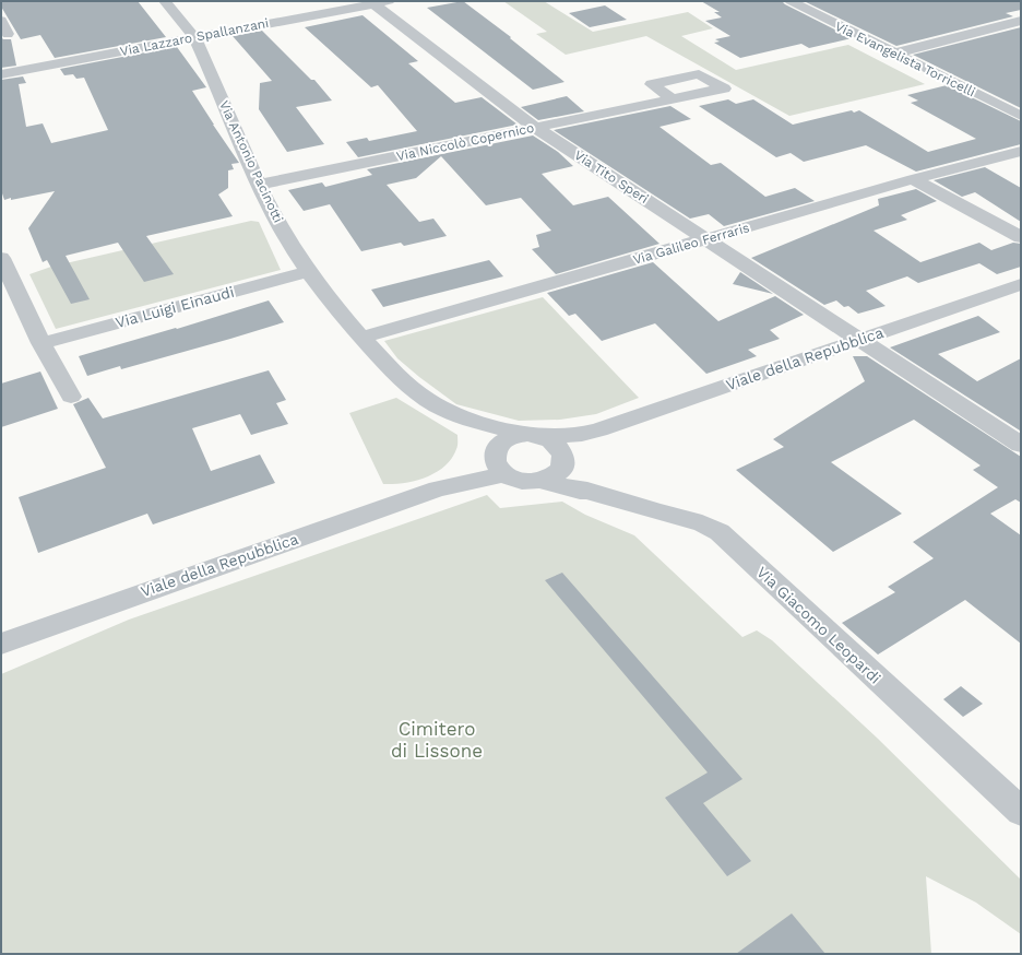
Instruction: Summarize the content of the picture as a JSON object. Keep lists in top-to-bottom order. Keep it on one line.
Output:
{"streets":{"street":["Via Lazzaro Spallanzani","Via Evangelista Torricelli","Via Niccolò Copernico","Via Antonio Pacinotti","Via Tito Speri","Via Galileo Ferraris","Via Luigi Einaudi","Viale della Repubblica","Via Giacomo Leopardi"]},"crossings":[["Via Lazzaro Spallanzani","Via Antonio Pacinotti"],["Via Lazzaro Spallanzani","Via Tito Speri"],["Via Niccolò Copernico","Via Antonio Pacinotti"],["Via Niccolò Copernico","Via Tito Speri"],["Via Antonio Pacinotti","Via Galileo Ferraris"],["Via Antonio Pacinotti","Via Luigi Einaudi"],["Via Antonio Pacinotti","Viale della Repubblica"],["Via Antonio Pacinotti","Via Giacomo Leopardi"],["Via Tito Speri","Via Galileo Ferraris"],["Via Tito Speri","Viale della Repubblica"],["Viale della Repubblica","Via Giacomo Leopardi"]],"parks":["Cimitero di Lissone"]}
